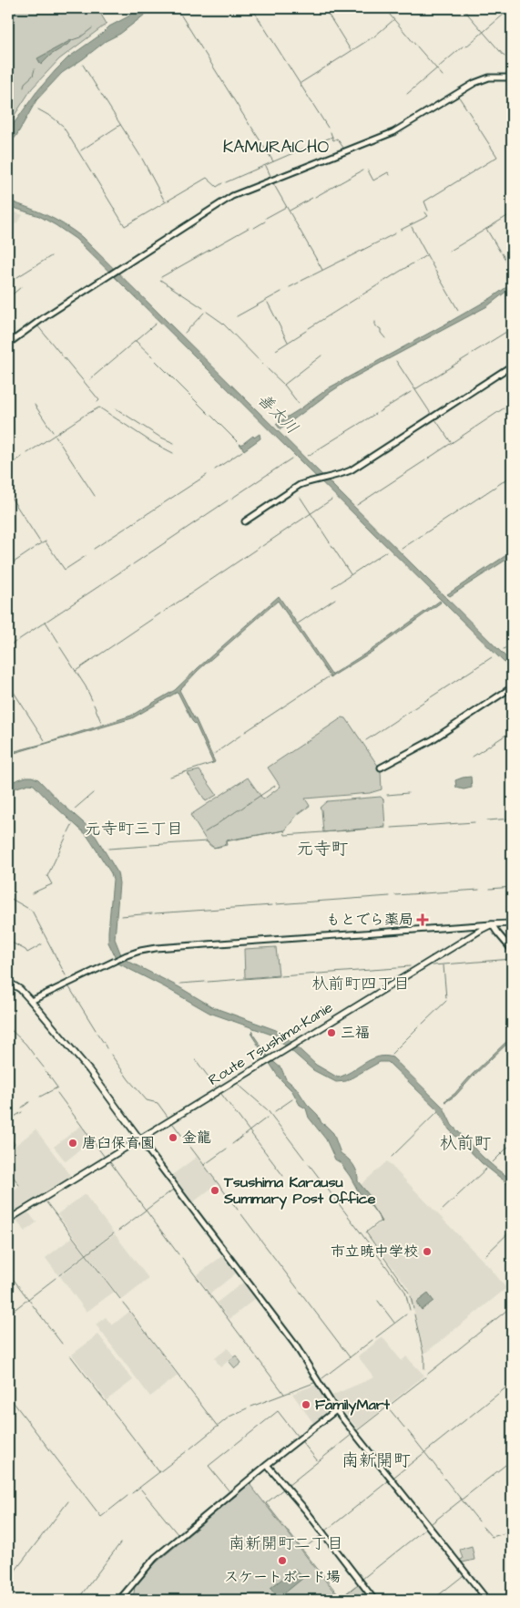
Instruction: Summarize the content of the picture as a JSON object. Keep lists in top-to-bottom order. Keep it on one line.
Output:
{"streets":{"main road":["Route Tsushima-Kanie"]},"districts":["KAMURAICHO","元寺町三丁目","元寺町","杁前町四丁目","杁前町","南新開町","南新開町二丁目"],"water":["善太川"],"places":{"health":["もとでら薬局"],"other":["三福","金龍","唐臼保育園","Tsushima Karausu Summary Post Office","市立暁中学校","FamilyMart","スケートボード場"]}}
